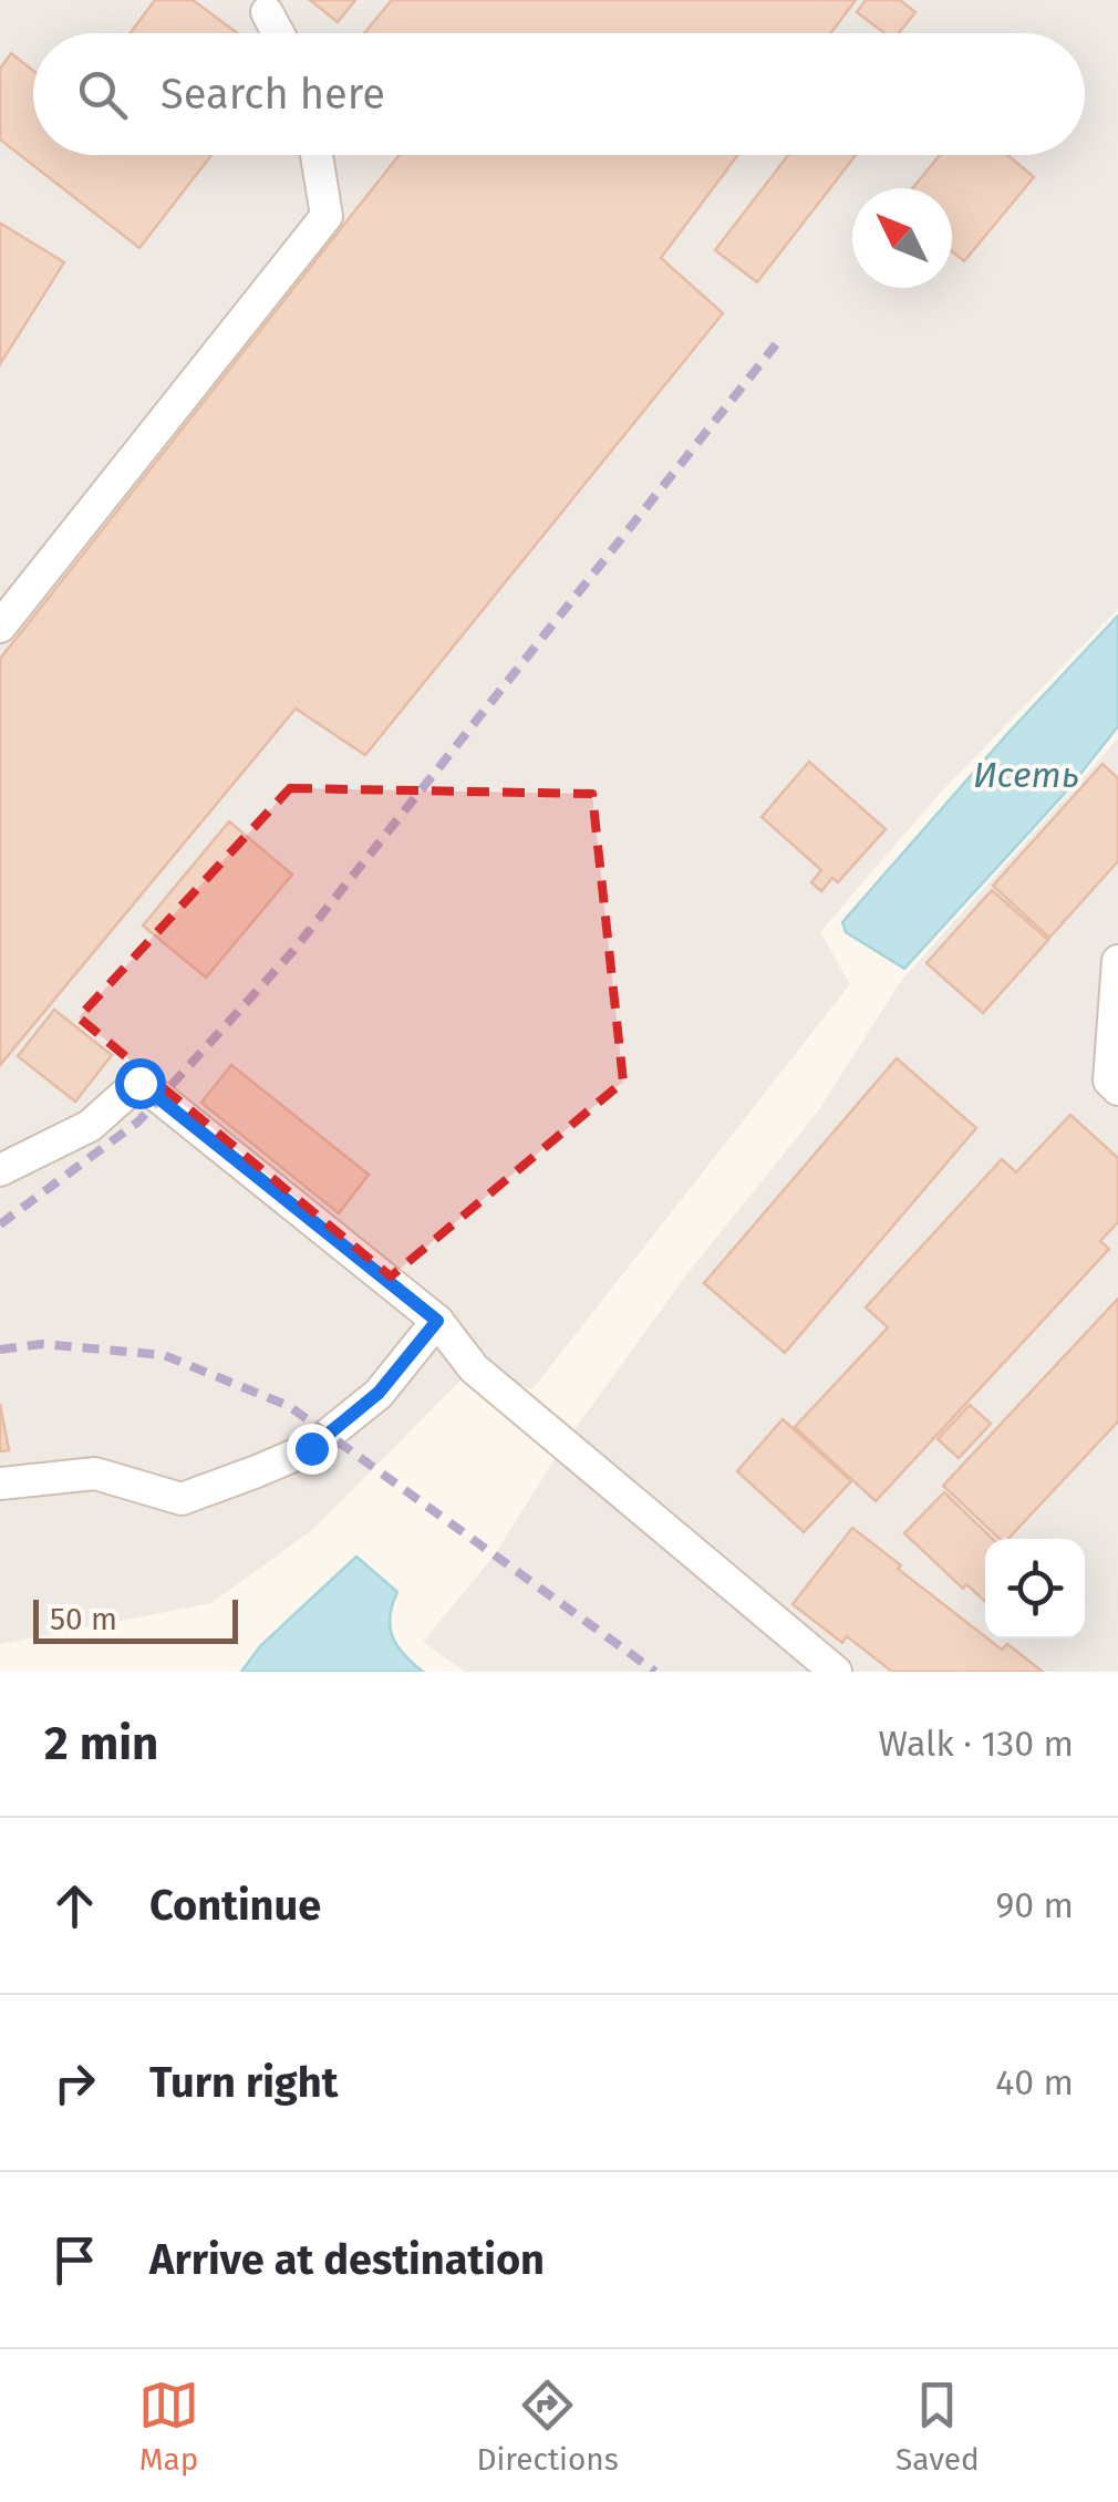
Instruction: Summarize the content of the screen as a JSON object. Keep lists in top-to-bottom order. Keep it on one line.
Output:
{"water":["Исеть"],"scale_bar":"50 m","north":"top left","page":{"search":"Search here","scale":"50 m","heading":["2 min","Walk · 130 m"],"list":[["Continue","90 m"],["Turn right","40 m"],"Arrive at destination"],"nav":["Map","Directions","Saved"]}}
